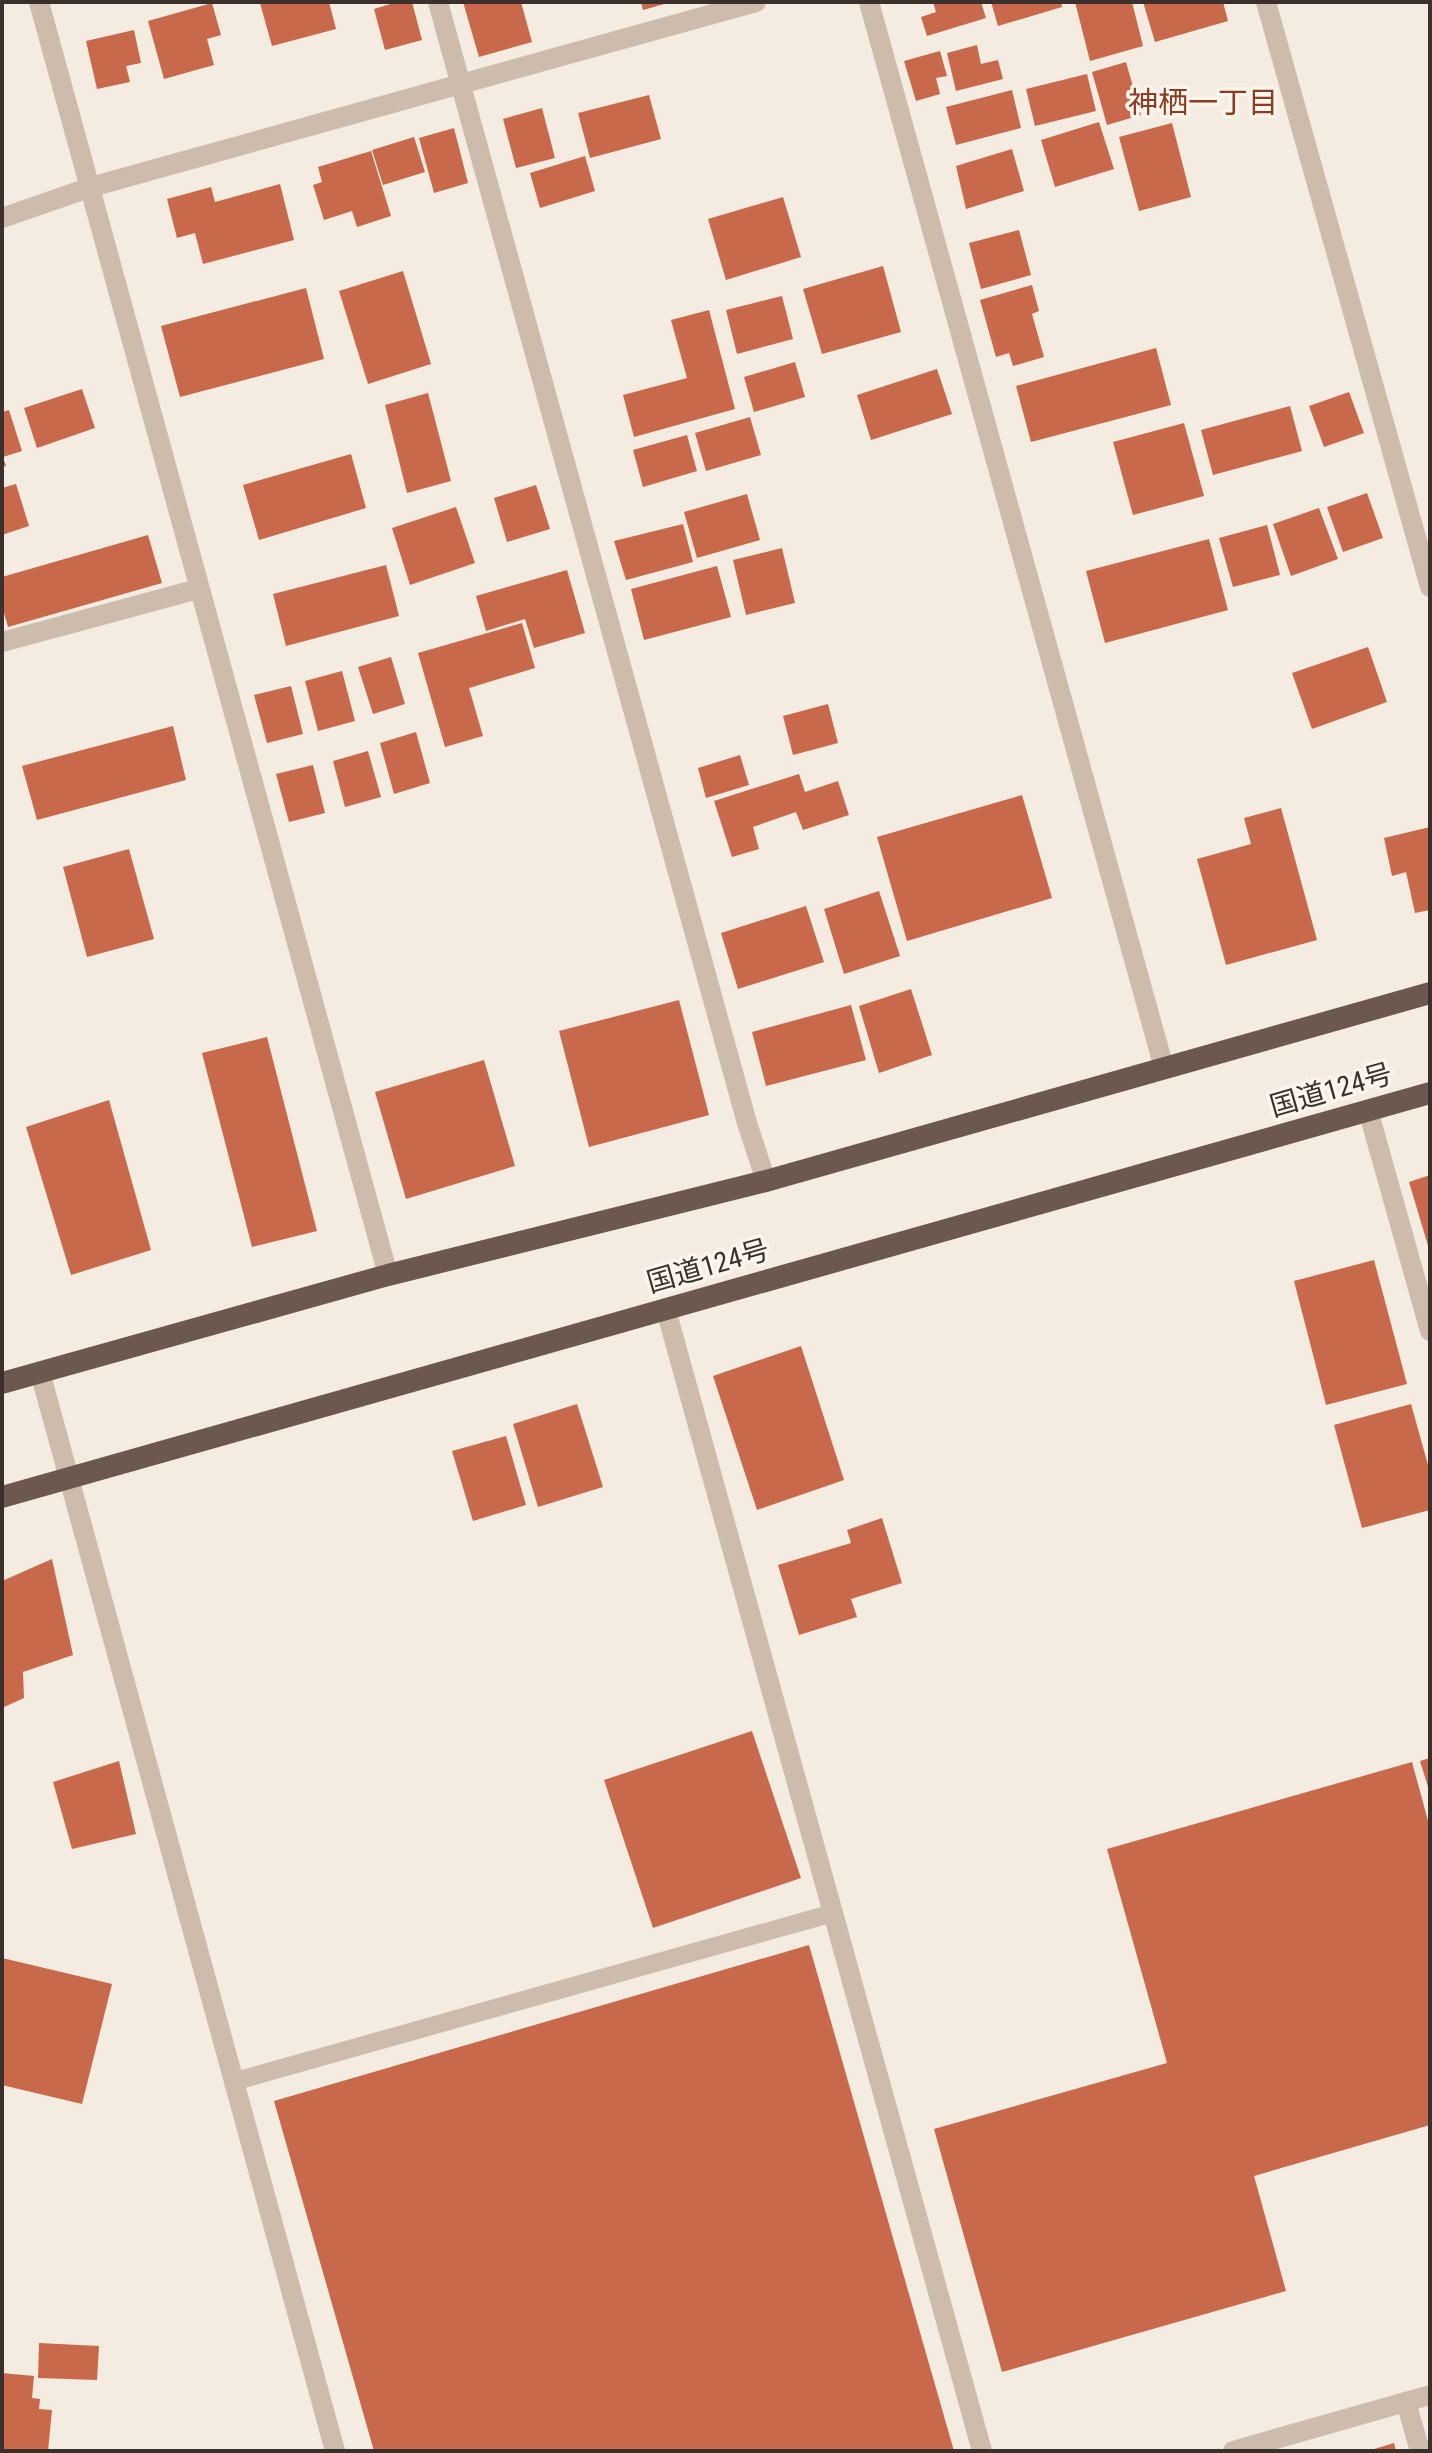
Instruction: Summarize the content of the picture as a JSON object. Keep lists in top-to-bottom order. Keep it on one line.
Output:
{"streets":{"highway":["国道124号"]},"districts":["神栖一丁目"]}
